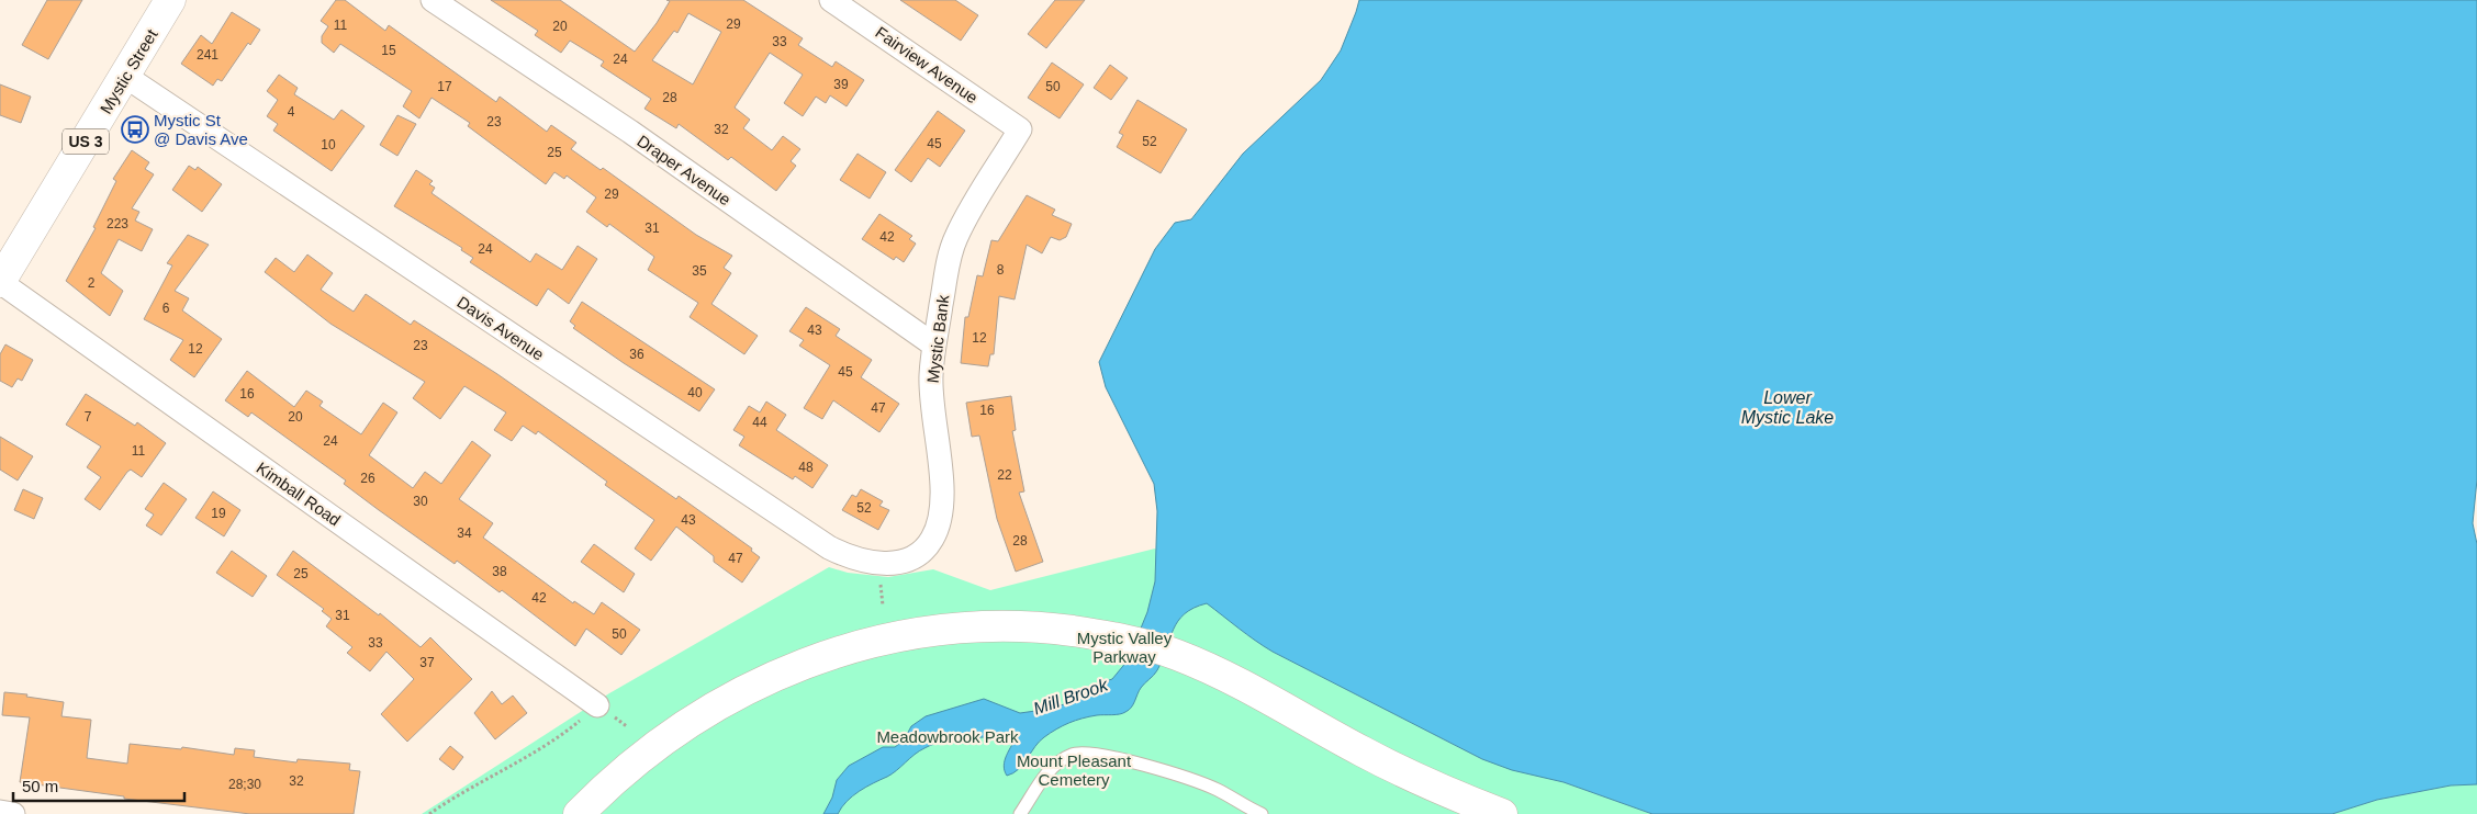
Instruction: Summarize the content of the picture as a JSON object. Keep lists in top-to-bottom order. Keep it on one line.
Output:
{"streets":{"main road":["Mystic Street","US 3"],"street":["Fairview Avenue","Draper Avenue","Davis Avenue","Mystic Bank","Kimball Road"]},"crossings":[["Fairview Avenue","Mystic Bank"],["Mystic Street","Davis Avenue"],["Mystic Street","Kimball Road"],["Draper Avenue","Mystic Bank"],["Davis Avenue","Mystic Bank"]],"water":["Lower Mystic Lake","Mill Brook"],"parks":["Mystic Valley Parkway","Meadowbrook Park","Mount Pleasant Cemetery"],"places":{"bus stop":["Mystic St @ Davis Ave"]},"house_numbers":["29","11","20","33","15","241","24","39","17","50","28","4","23","32","52","45","10","25","29","223","31","42","24","8","35","2","6","43","12","23","12","36","45","40","16","47","16","7","20","44","24","11","48","22","26","30","52","19","43","34","28","47","38","25","42","31","50","33","37","32","28;30"],"scale_bar":"50 m"}
